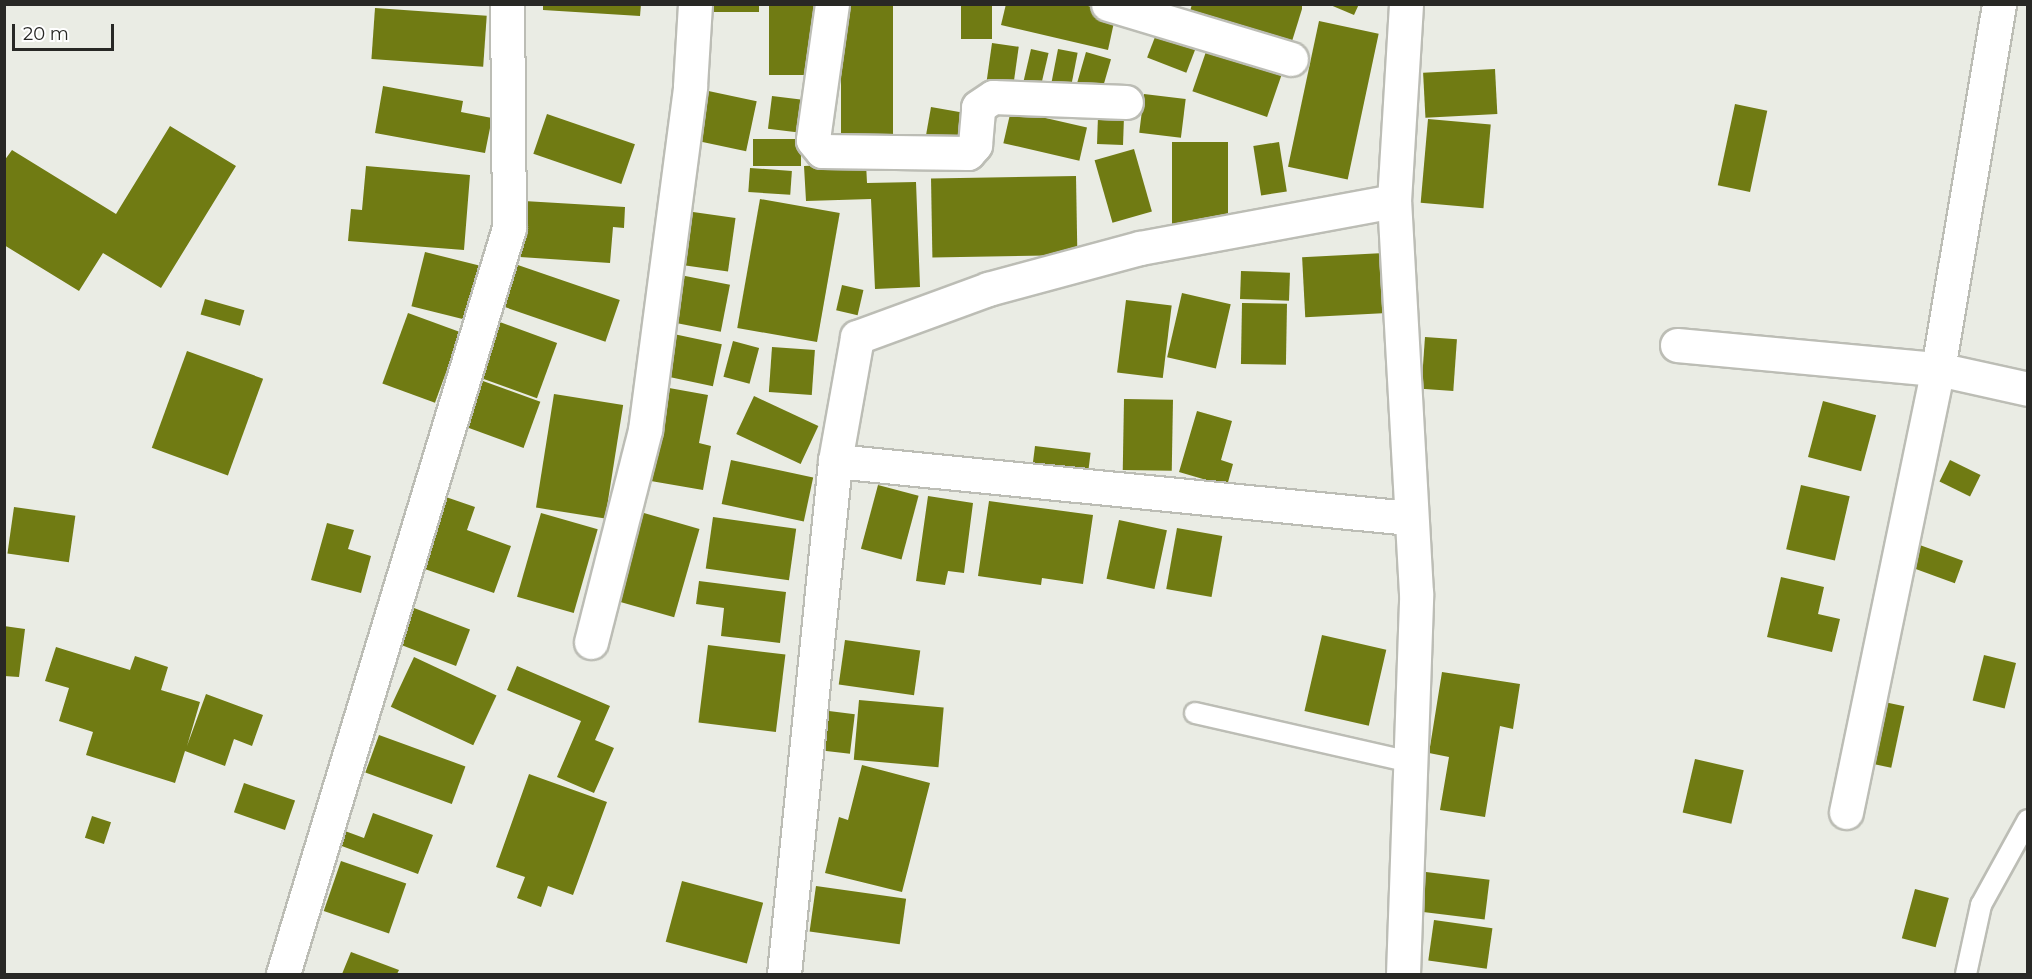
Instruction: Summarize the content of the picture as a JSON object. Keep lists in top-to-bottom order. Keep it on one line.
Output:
{"scale_bar":"20 m"}
